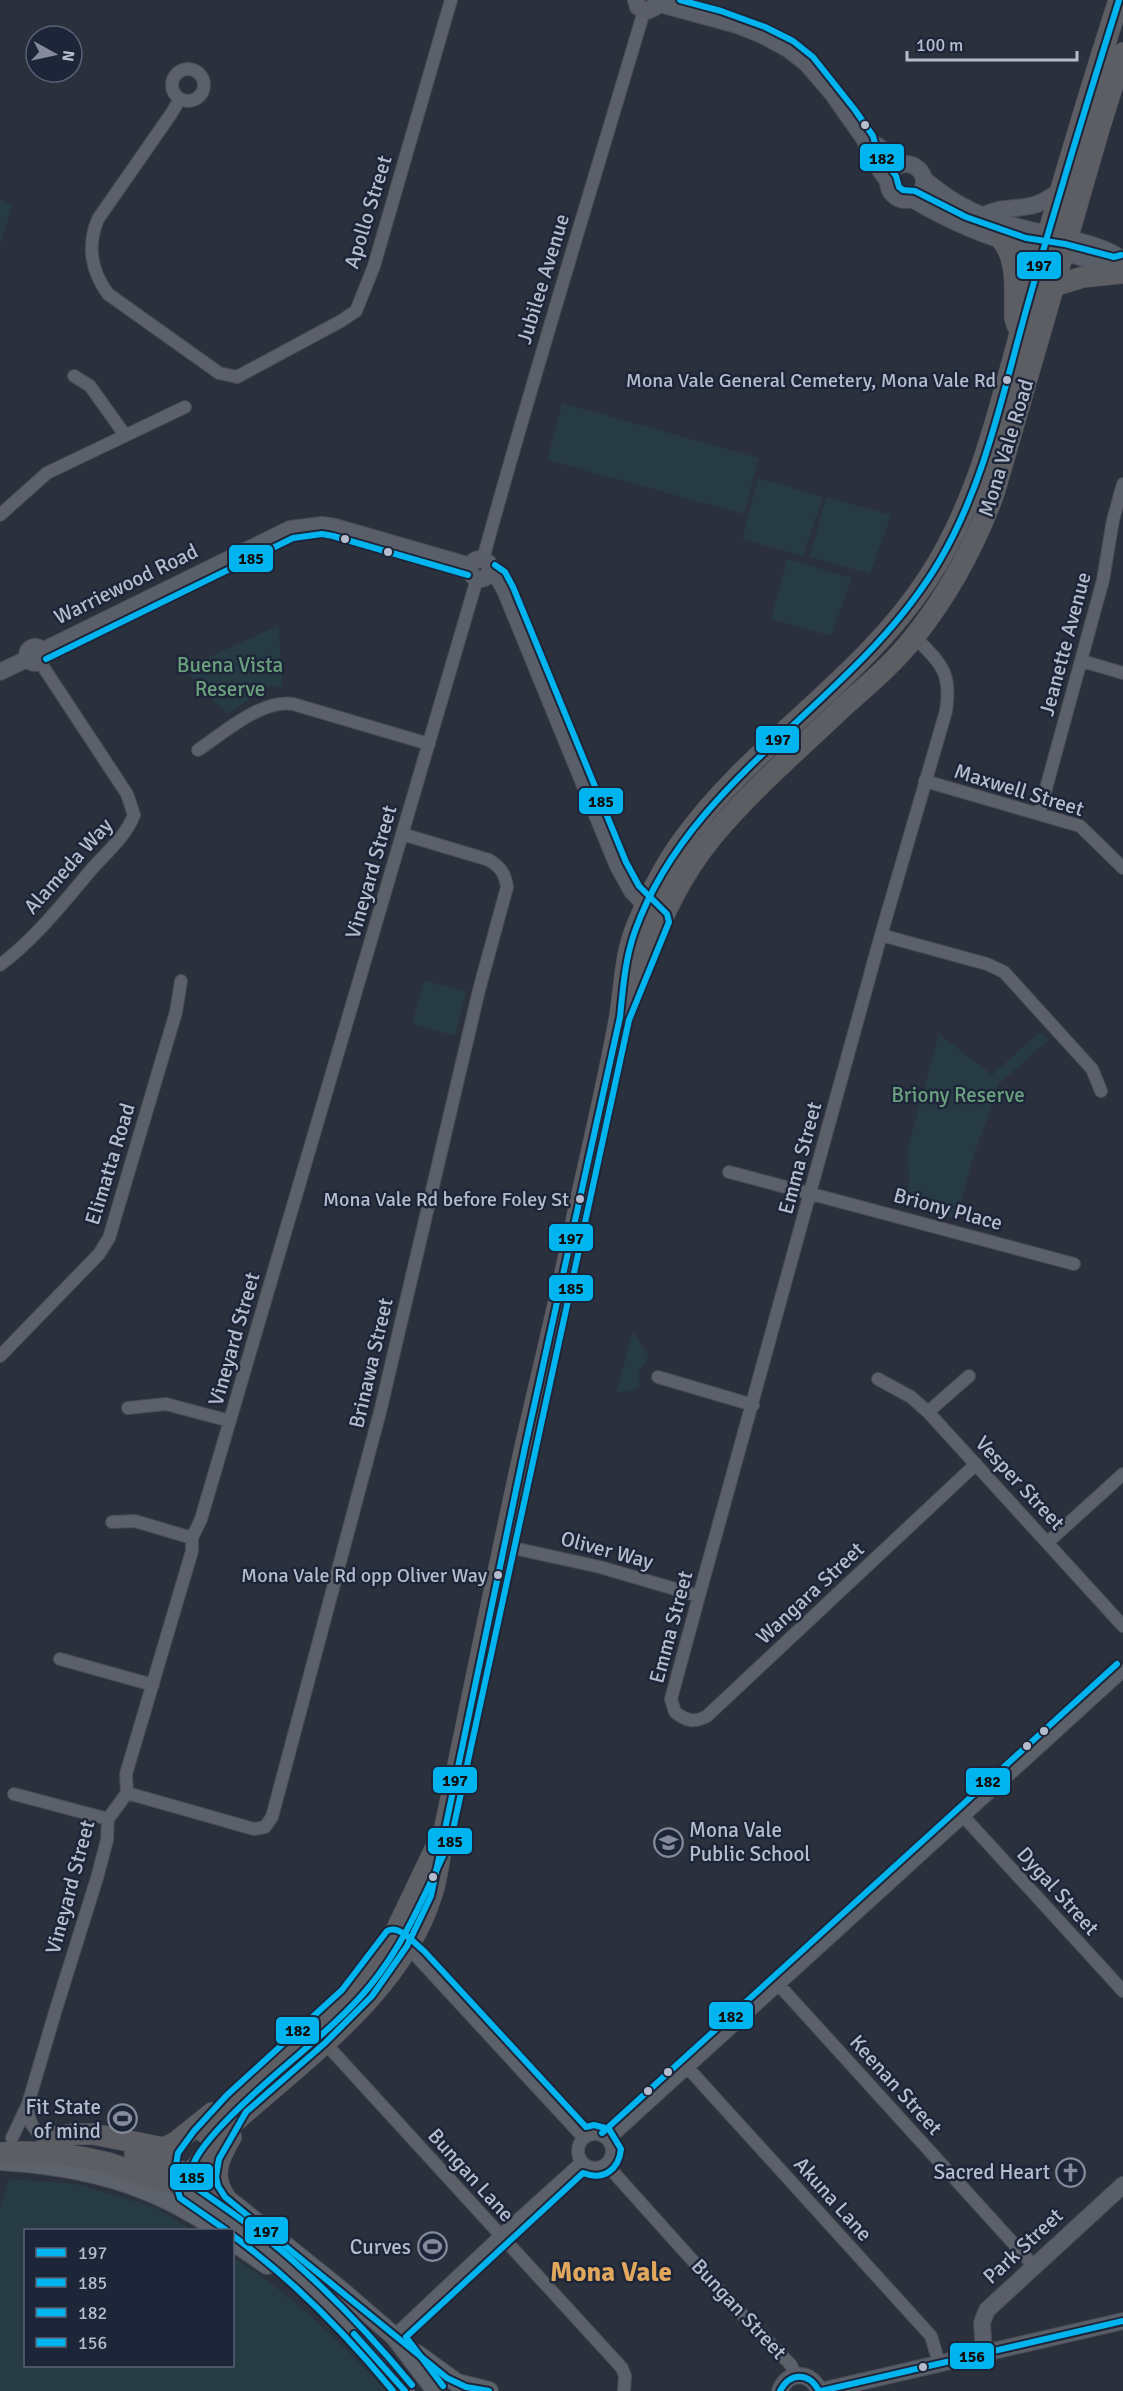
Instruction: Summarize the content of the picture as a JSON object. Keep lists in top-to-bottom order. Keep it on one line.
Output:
{"streets":{"highway":["Mona Vale Road"],"street":["Apollo Street","Jubilee Avenue","Warriewood Road","Jeanette Avenue","Maxwell Street","Alameda Way","Vineyard Street","Emma Street","Elimatta Road","Briony Place","Brinawa Street","Vesper Street","Oliver Way","Wangara Street","Dygal Street","Keenan Street","Bungan Lane","Akuna Lane","Park Street","Bungan Street"]},"crossings":[["Jubilee Avenue","Warriewood Road"],["Jubilee Avenue","Vineyard Street"],["Mona Vale Road","Emma Street"],["Mona Vale Road","Oliver Way"],["Mona Vale Road","Bungan Lane"],["Warriewood Road","Alameda Way"],["Warriewood Road","Vineyard Street"],["Jeanette Avenue","Maxwell Street"],["Maxwell Street","Emma Street"],["Vineyard Street","Brinawa Street"],["Emma Street","Briony Place"],["Emma Street","Oliver Way"],["Emma Street","Wangara Street"],["Vesper Street","Wangara Street"],["Keenan Street","Park Street"]],"districts":["Mona Vale"],"parks":["Buena Vista Reserve","Briony Reserve"],"places":{"other":["Mona Vale General Cemetery, Mona Vale Rd","Mona Vale Rd before Foley St","Mona Vale Rd opp Oliver Way"],"school or university":["Mona Vale Public School"],"sports":["Fit State of mind","Curves"],"church":["Sacred Heart"]},"lines":["transit line 197","transit line 182","transit line 185","transit line 156"],"legend":["197","185","182","156"],"scale_bar":"100 m","north":"right"}
